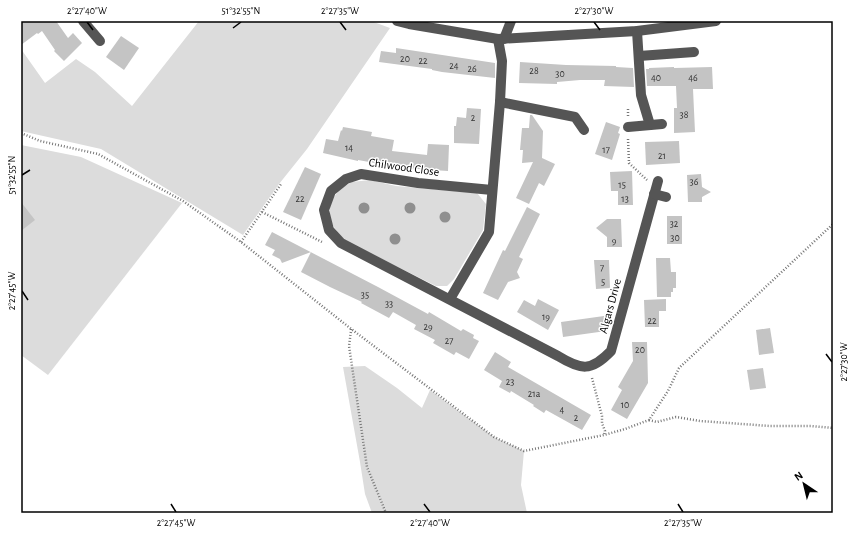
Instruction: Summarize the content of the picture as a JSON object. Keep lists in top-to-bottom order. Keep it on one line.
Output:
{"streets":{"street":["Chilwood Close","Algars Drive"]},"crossings":[["Chilwood Close","Algars Drive"]],"house_numbers":["20","22","24","26","28","30","40","46","38","2","14","17","21","36","15","22","13","32","30","9","7","5","35","33","19","22","29","27","20","23","21a","10","4","2"],"north":"top left","coordinates":["2°27'40\"W","51°32'55\"N","2°27'35\"W","2°27'30\"W","2°27'45\"W"]}
